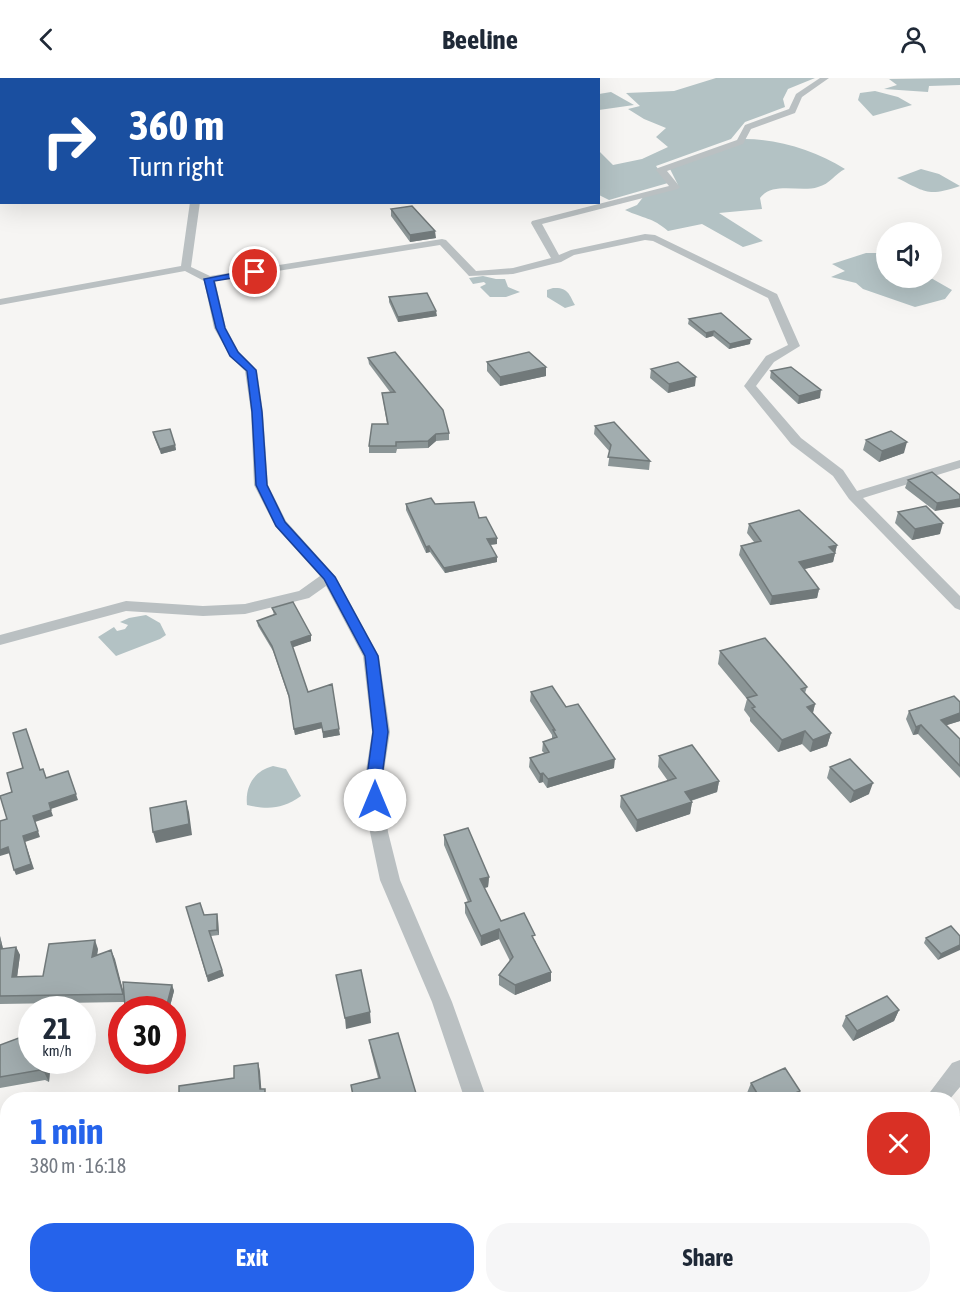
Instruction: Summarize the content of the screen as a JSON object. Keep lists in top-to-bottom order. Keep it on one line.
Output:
{"page":{"header":"Beeline","turn":["360 m","Turn right"],"speed":"21 km/h","limit":"30","heading":["1 min","380 m · 16:18"],"buttons":["Exit","Share"]}}
